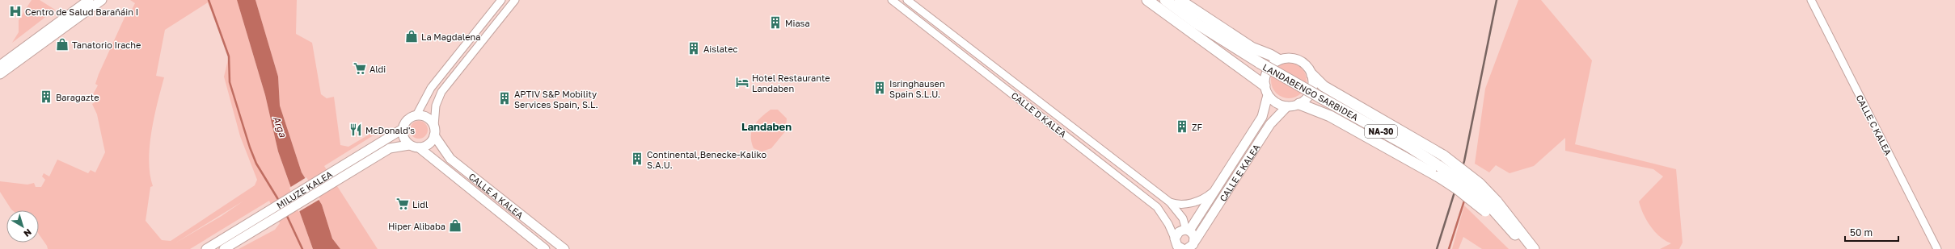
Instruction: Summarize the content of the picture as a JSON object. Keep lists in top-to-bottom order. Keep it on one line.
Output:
{"streets":{"highway":["LANDABENGO SARBIDEA","NA-30"],"main road":["CALLE E KALEA","MILUZE KALEA","CALLE A KALEA"],"street":["CALLE D KALEA","CALLE C KALEA"]},"crossings":[["CALLE D KALEA","CALLE E KALEA"],["MILUZE KALEA","CALLE A KALEA"]],"districts":["Landaben"],"water":["Arga"],"places":{"hospital":["Centro de Salud Barañáin I"],"building":["Miasa","Aislatec","Isringhausen Spain S.L.U.","Baragazte","APTIV S&P Mobility Services Spain, S.L.","ZF","Continental,Benecke-Kaliko S.A.U."],"shop":["La Magdalena","Tanatorio Irache","Hiper Alibaba"],"supermarket":["Aldi","Lidl"],"hotel":["Hotel Restaurante Landaben"],"restaurant":["McDonald's"]},"scale_bar":"50 m","north":"bottom right"}
